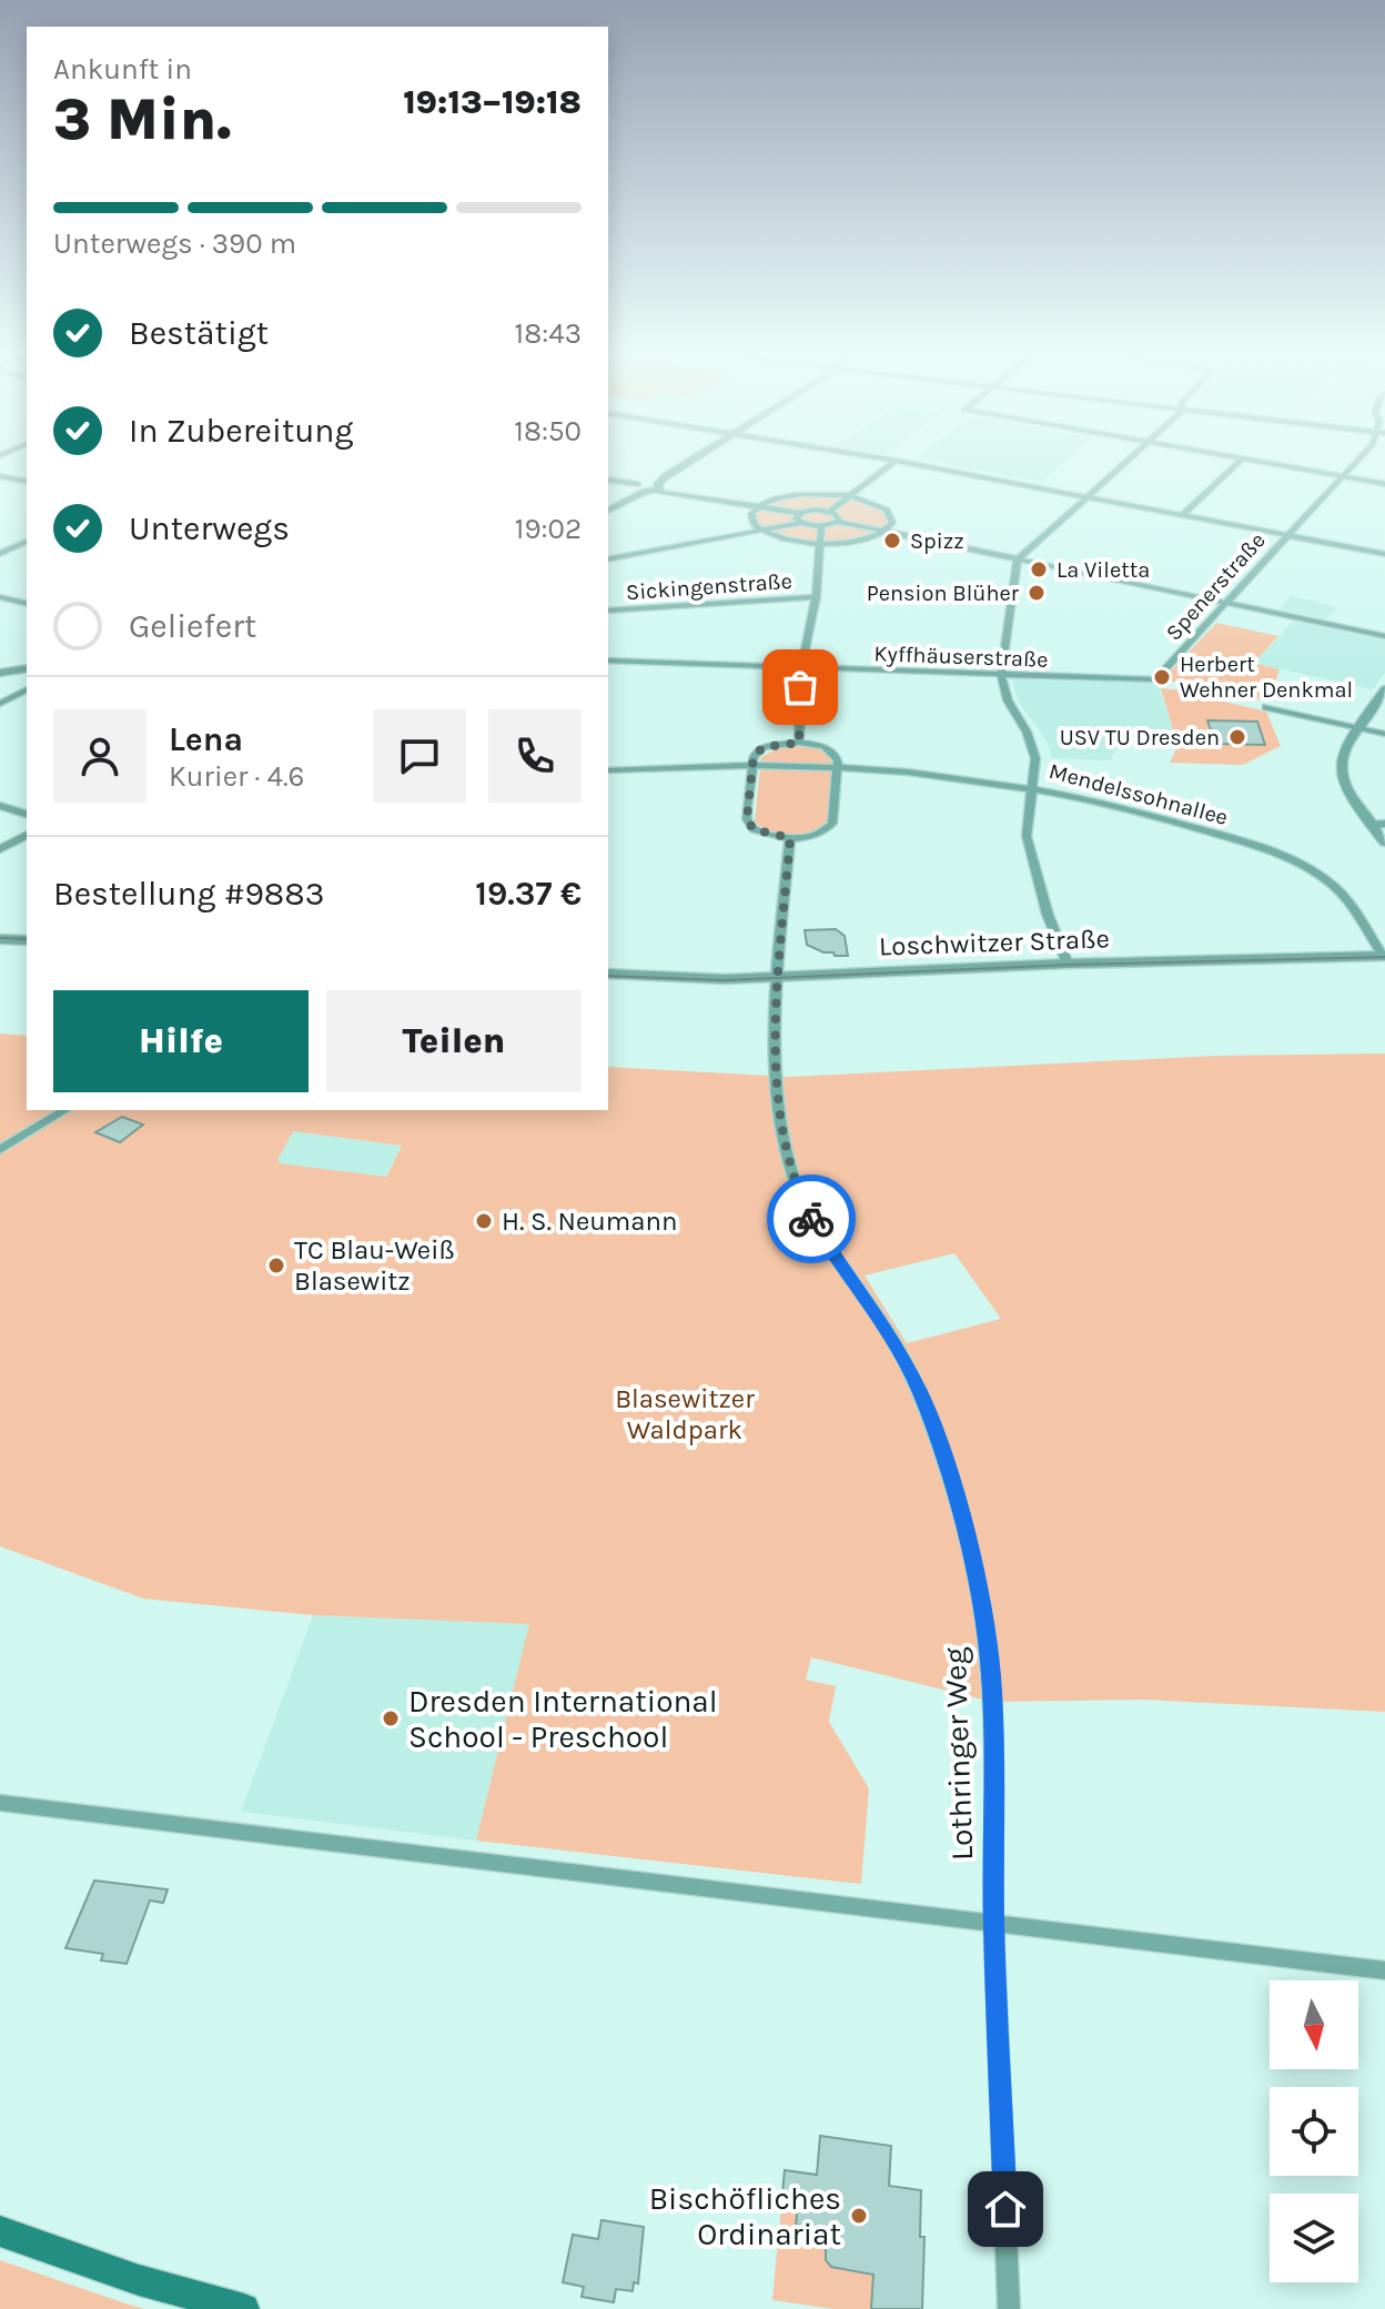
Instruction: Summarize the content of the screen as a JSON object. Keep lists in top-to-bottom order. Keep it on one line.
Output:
{"streets":{"street":["Sickingenstraße","Spenerstraße","Kyffhäuserstraße","Mendelssohnallee","Loschwitzer Straße","Lothringer Weg"]},"crossings":[["Spenerstraße","Kyffhäuserstraße"],["Mendelssohnallee","Loschwitzer Straße"],["Loschwitzer Straße","Lothringer Weg"]],"parks":["Blasewitzer Waldpark"],"places":["Spizz","La Viletta","Pension Blüher","Herbert Wehner Denkmal","USV TU Dresden","H. S. Neumann","TC Blau-Weiß Blasewitz","Dresden International School - Preschool","Bischöfliches Ordinariat"],"north":"bottom","page":{"heading":["3 Min.","Ankunft in","19:13–19:18"],"panel":["Lena","Kurier · 4.6","Bestellung #9883","19.37 €"],"bar":"Unterwegs · 390 m","list":[["Bestätigt","18:43"],["In Zubereitung","18:50"],["Unterwegs","19:02"],"Geliefert"],"buttons":["Hilfe","Teilen"]}}
